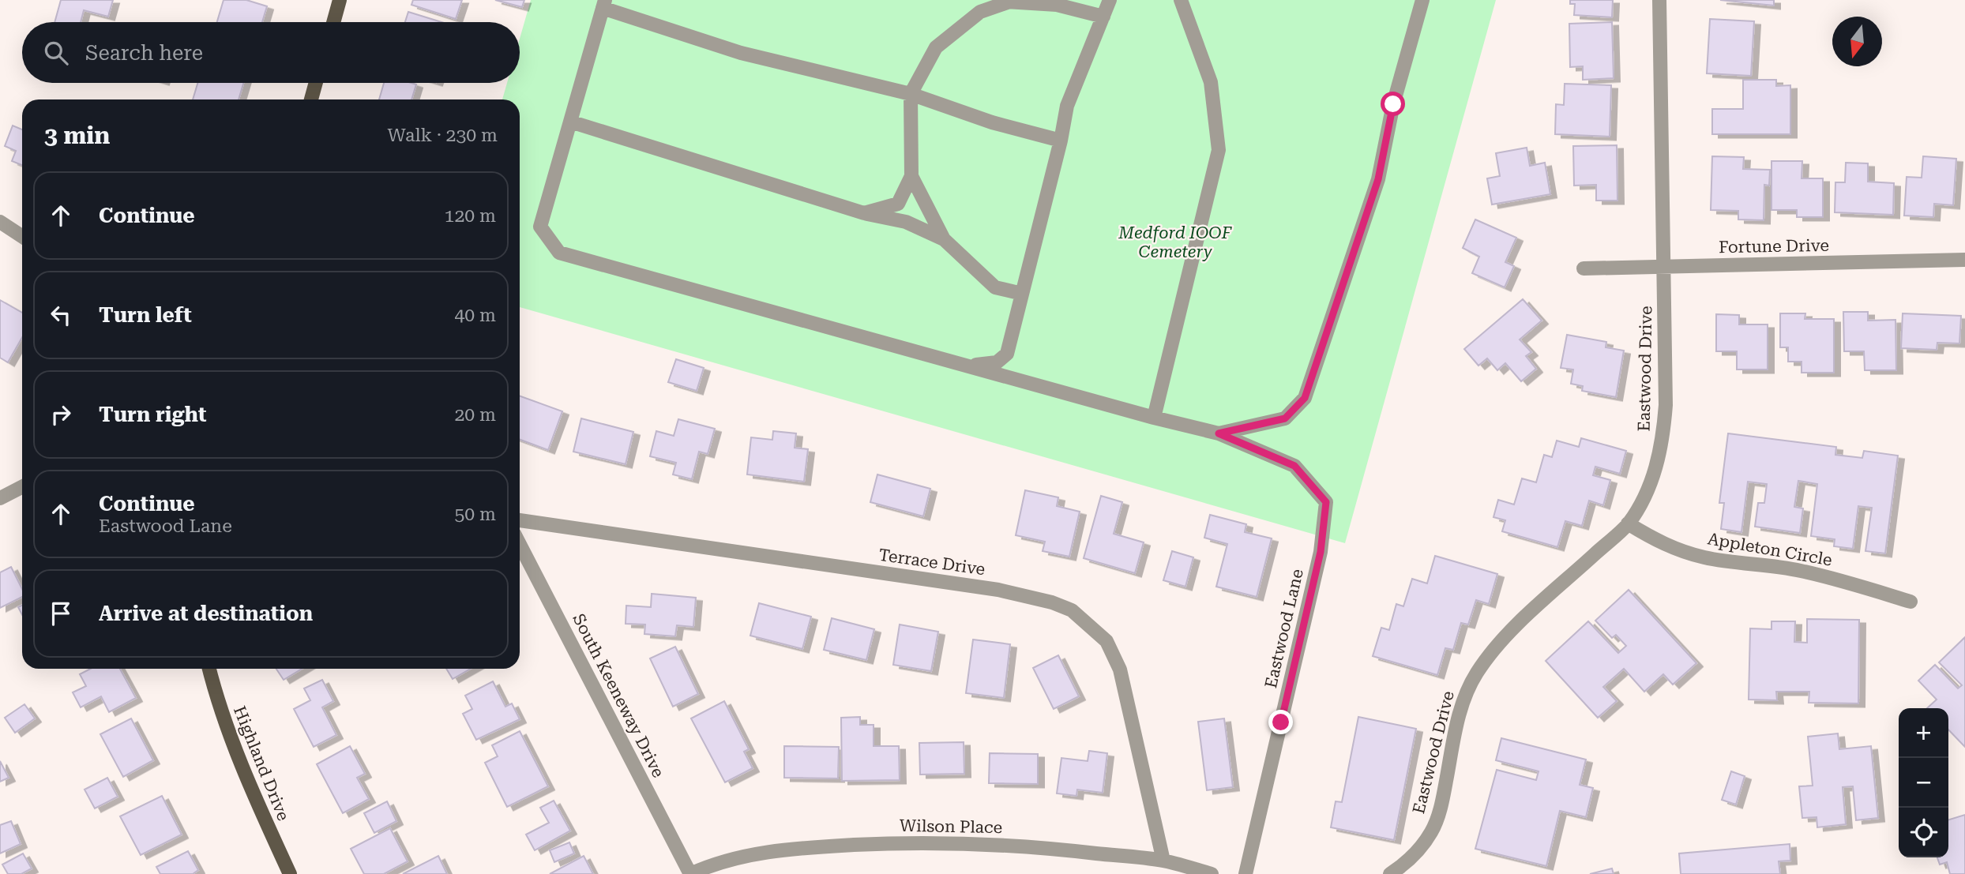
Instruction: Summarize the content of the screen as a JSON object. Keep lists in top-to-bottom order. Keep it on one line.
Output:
{"streets":{"main road":["Highland Drive"],"street":["Fortune Drive","Eastwood Drive","Appleton Circle","Terrace Drive","Eastwood Lane","South Keeneway Drive","Wilson Place"]},"crossings":[["Fortune Drive","Eastwood Drive"],["Eastwood Drive","Appleton Circle"],["Terrace Drive","Wilson Place"],["South Keeneway Drive","Wilson Place"]],"parks":["Medford IOOF Cemetery"],"north":"bottom","page":{"search":"Search here","heading":["3 min","Walk · 230 m"],"list":[["Continue","120 m"],["Turn left","40 m"],["Turn right","20 m"],["Continue","Eastwood Lane","50 m"],"Arrive at destination"],"map_buttons":["+","−"]}}
